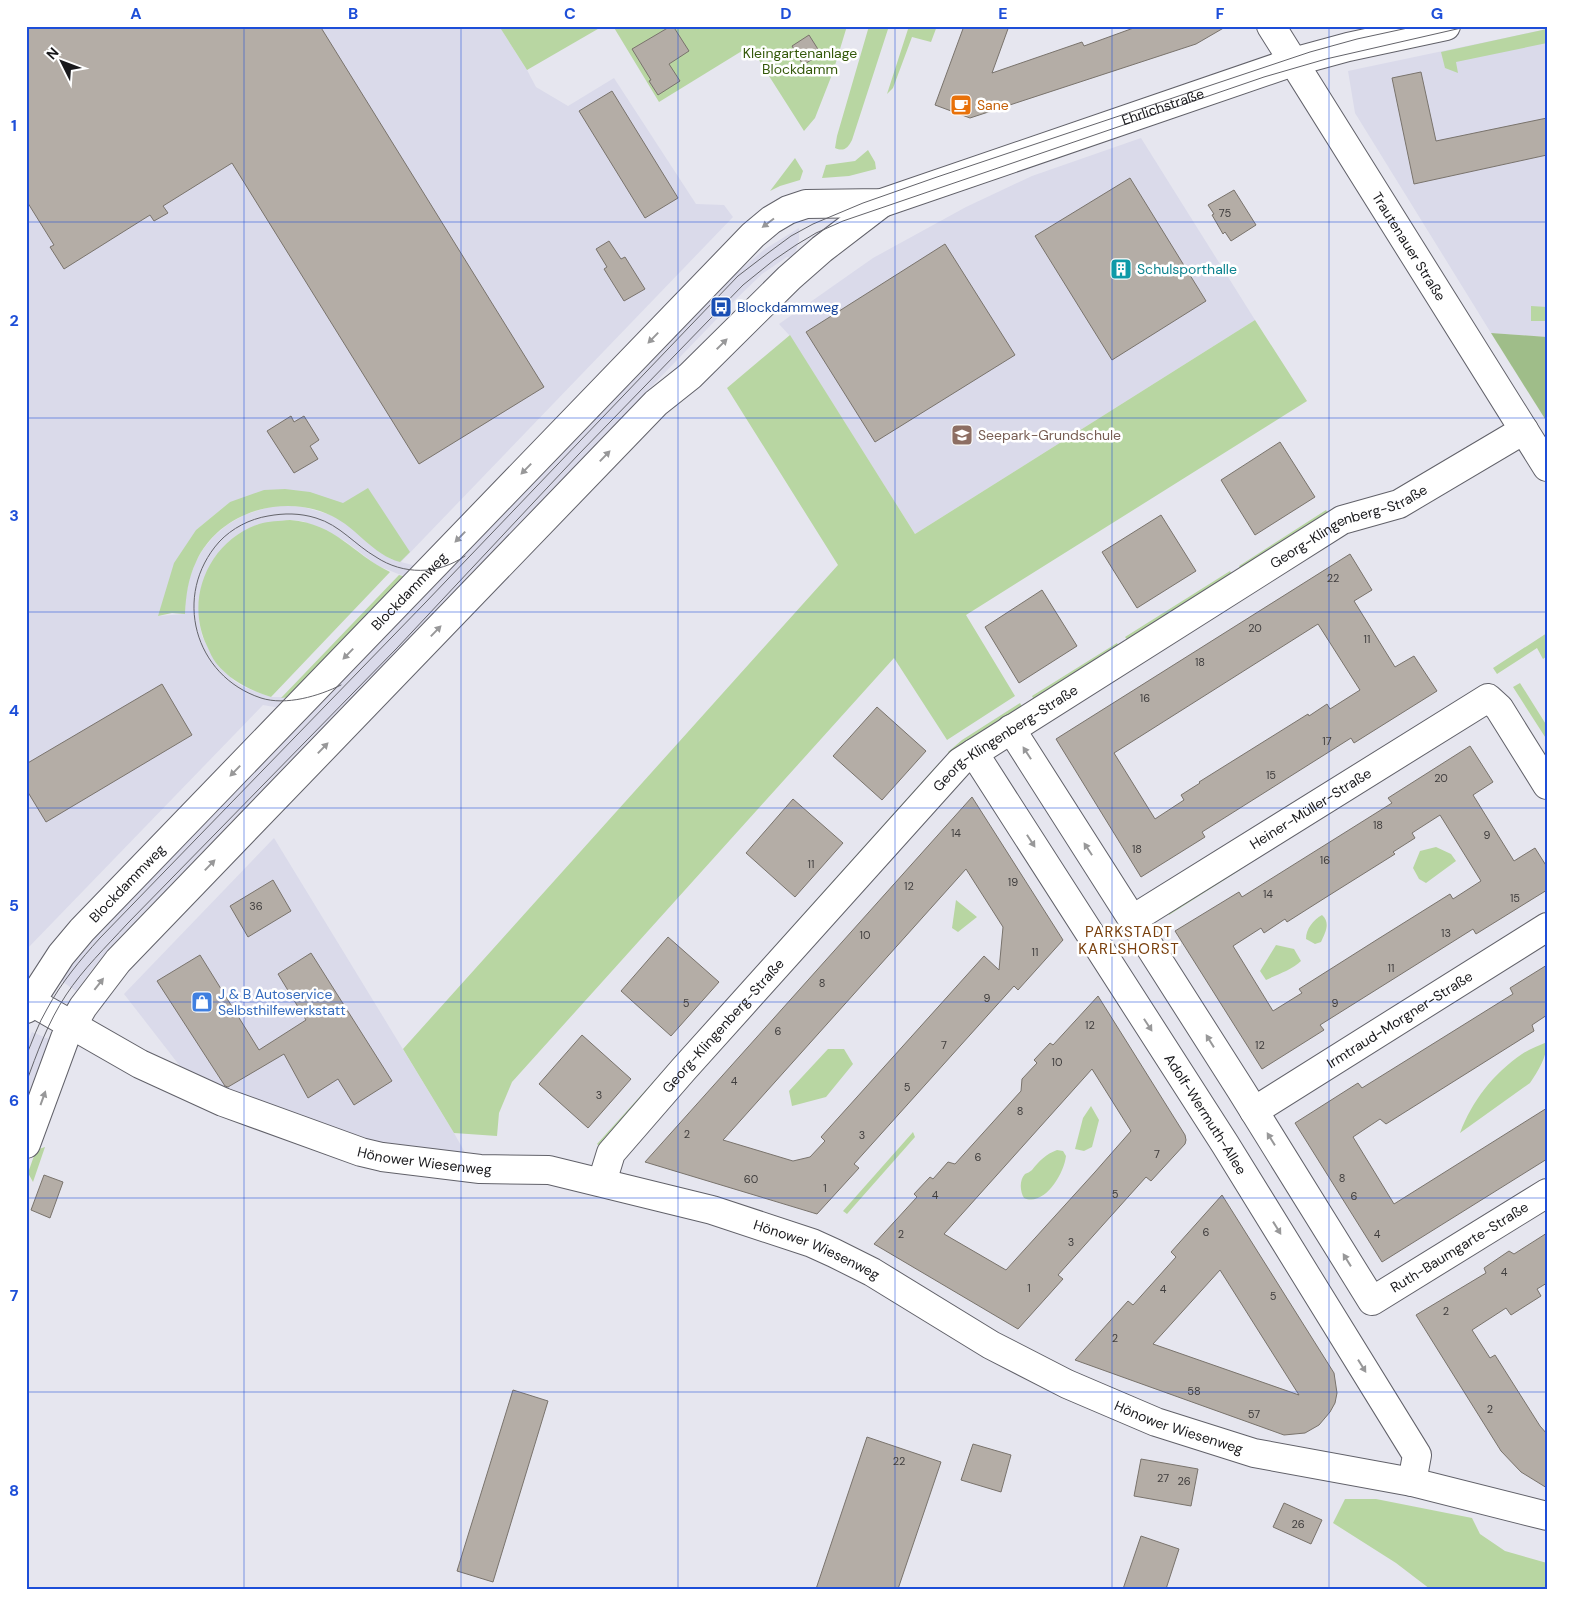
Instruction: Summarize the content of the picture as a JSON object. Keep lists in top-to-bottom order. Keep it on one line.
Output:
{"streets":{"street":["Ehrlichstraße","Trautenauer Straße","Georg-Klingenberg-Straße","Blockdammweg","Heiner-Müller-Straße","Irmtraud-Morgner-Straße","Adolf-Wermuth-Allee","Hönower Wiesenweg","Ruth-Baumgarte-Straße"]},"crossings":[["Ehrlichstraße","Trautenauer Straße"],["Ehrlichstraße","Blockdammweg"],["Trautenauer Straße","Georg-Klingenberg-Straße"],["Georg-Klingenberg-Straße","Adolf-Wermuth-Allee"],["Georg-Klingenberg-Straße","Hönower Wiesenweg"],["Blockdammweg","Hönower Wiesenweg"],["Irmtraud-Morgner-Straße","Ruth-Baumgarte-Straße"],["Adolf-Wermuth-Allee","Hönower Wiesenweg"]],"districts":["PARKSTADT KARLSHORST"],"parks":["Kleingartenanlage Blockdamm"],"places":{"cafe":["Sane"],"building":["Schulsporthalle"],"bus stop":["Blockdammweg"],"school or university":["Seepark-Grundschule"],"shop":["J & B Autoservice Selbsthilfewerkstatt"]},"house_numbers":["75","22","20","11","18","16","17","15","20","18","14","9","18","16","11","19","12","14","15","36","13","10","11","11","8","9","5","9","12","6","7","12","10","4","5","3","8","2","3","7","6","8","60","1","5","4","6","6","2","4","3","4","1","4","5","2","2","58","2","57","22","27","26","26"],"north":"top left","grid":{"columns":["A","B","C","D","E","F","G"],"rows":["1","2","3","4","5","6","7","8"]}}
